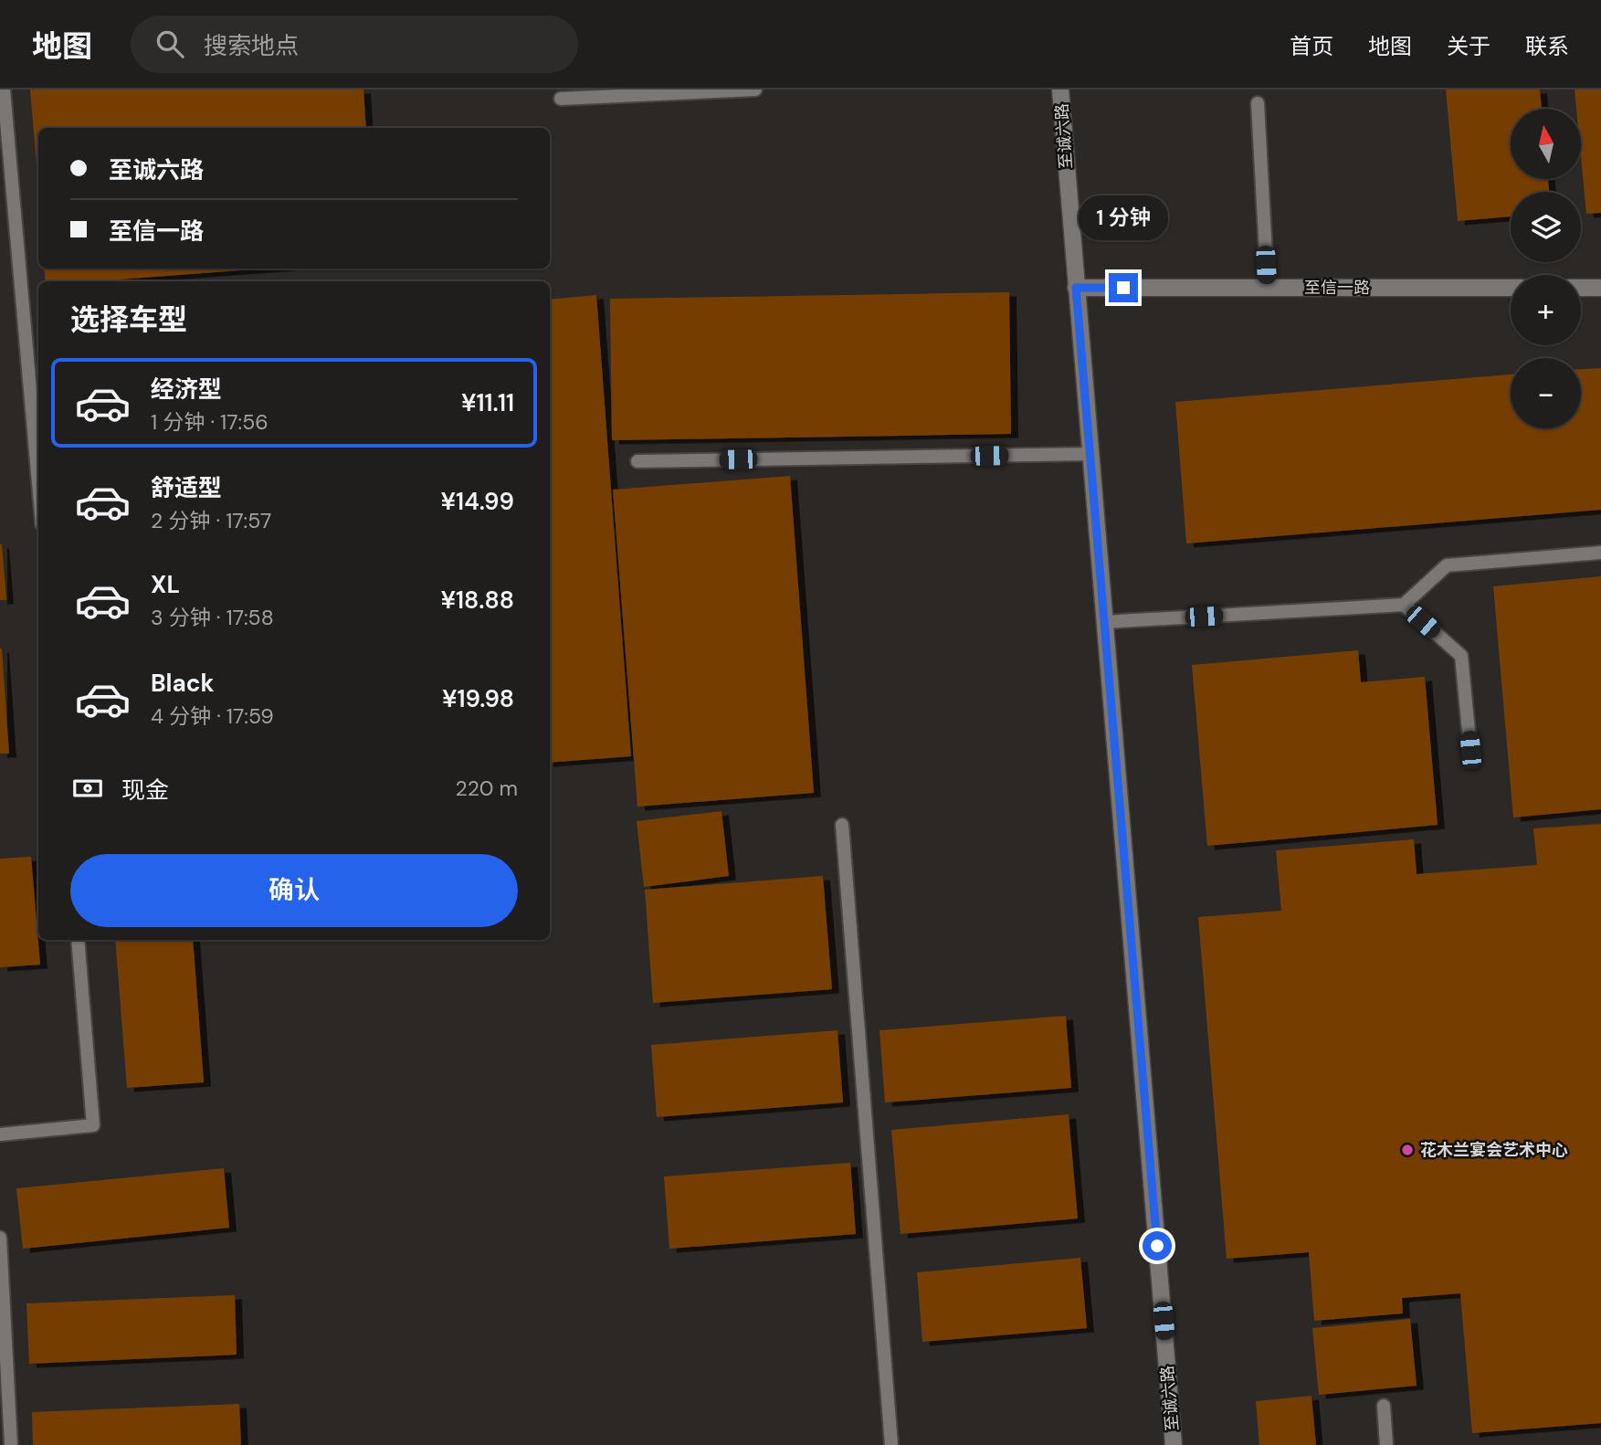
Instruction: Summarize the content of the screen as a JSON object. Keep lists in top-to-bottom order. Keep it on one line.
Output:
{"streets":{"main road":["至诚六路","至信一路"]},"crossings":[["至诚六路","至信一路"]],"places":["花木兰宴会艺术中心"],"north":"top","page":{"header":"地图","search":"搜索地点","nav":["首页","地图","关于","联系"],"map_buttons":["+","−"],"banner":["至诚六路","至信一路"],"bubble":"1 分钟","heading":"选择车型","list":[{"name":"经济型","note":"1 分钟 · 17:56","value":"¥11.11"},{"name":"舒适型","note":"2 分钟 · 17:57","value":"¥14.99"},{"name":"XL","note":"3 分钟 · 17:58","value":"¥18.88"},{"name":"Black","note":"4 分钟 · 17:59","value":"¥19.98"}],"pay":["现金","220 m"],"buttons":"确认"}}
